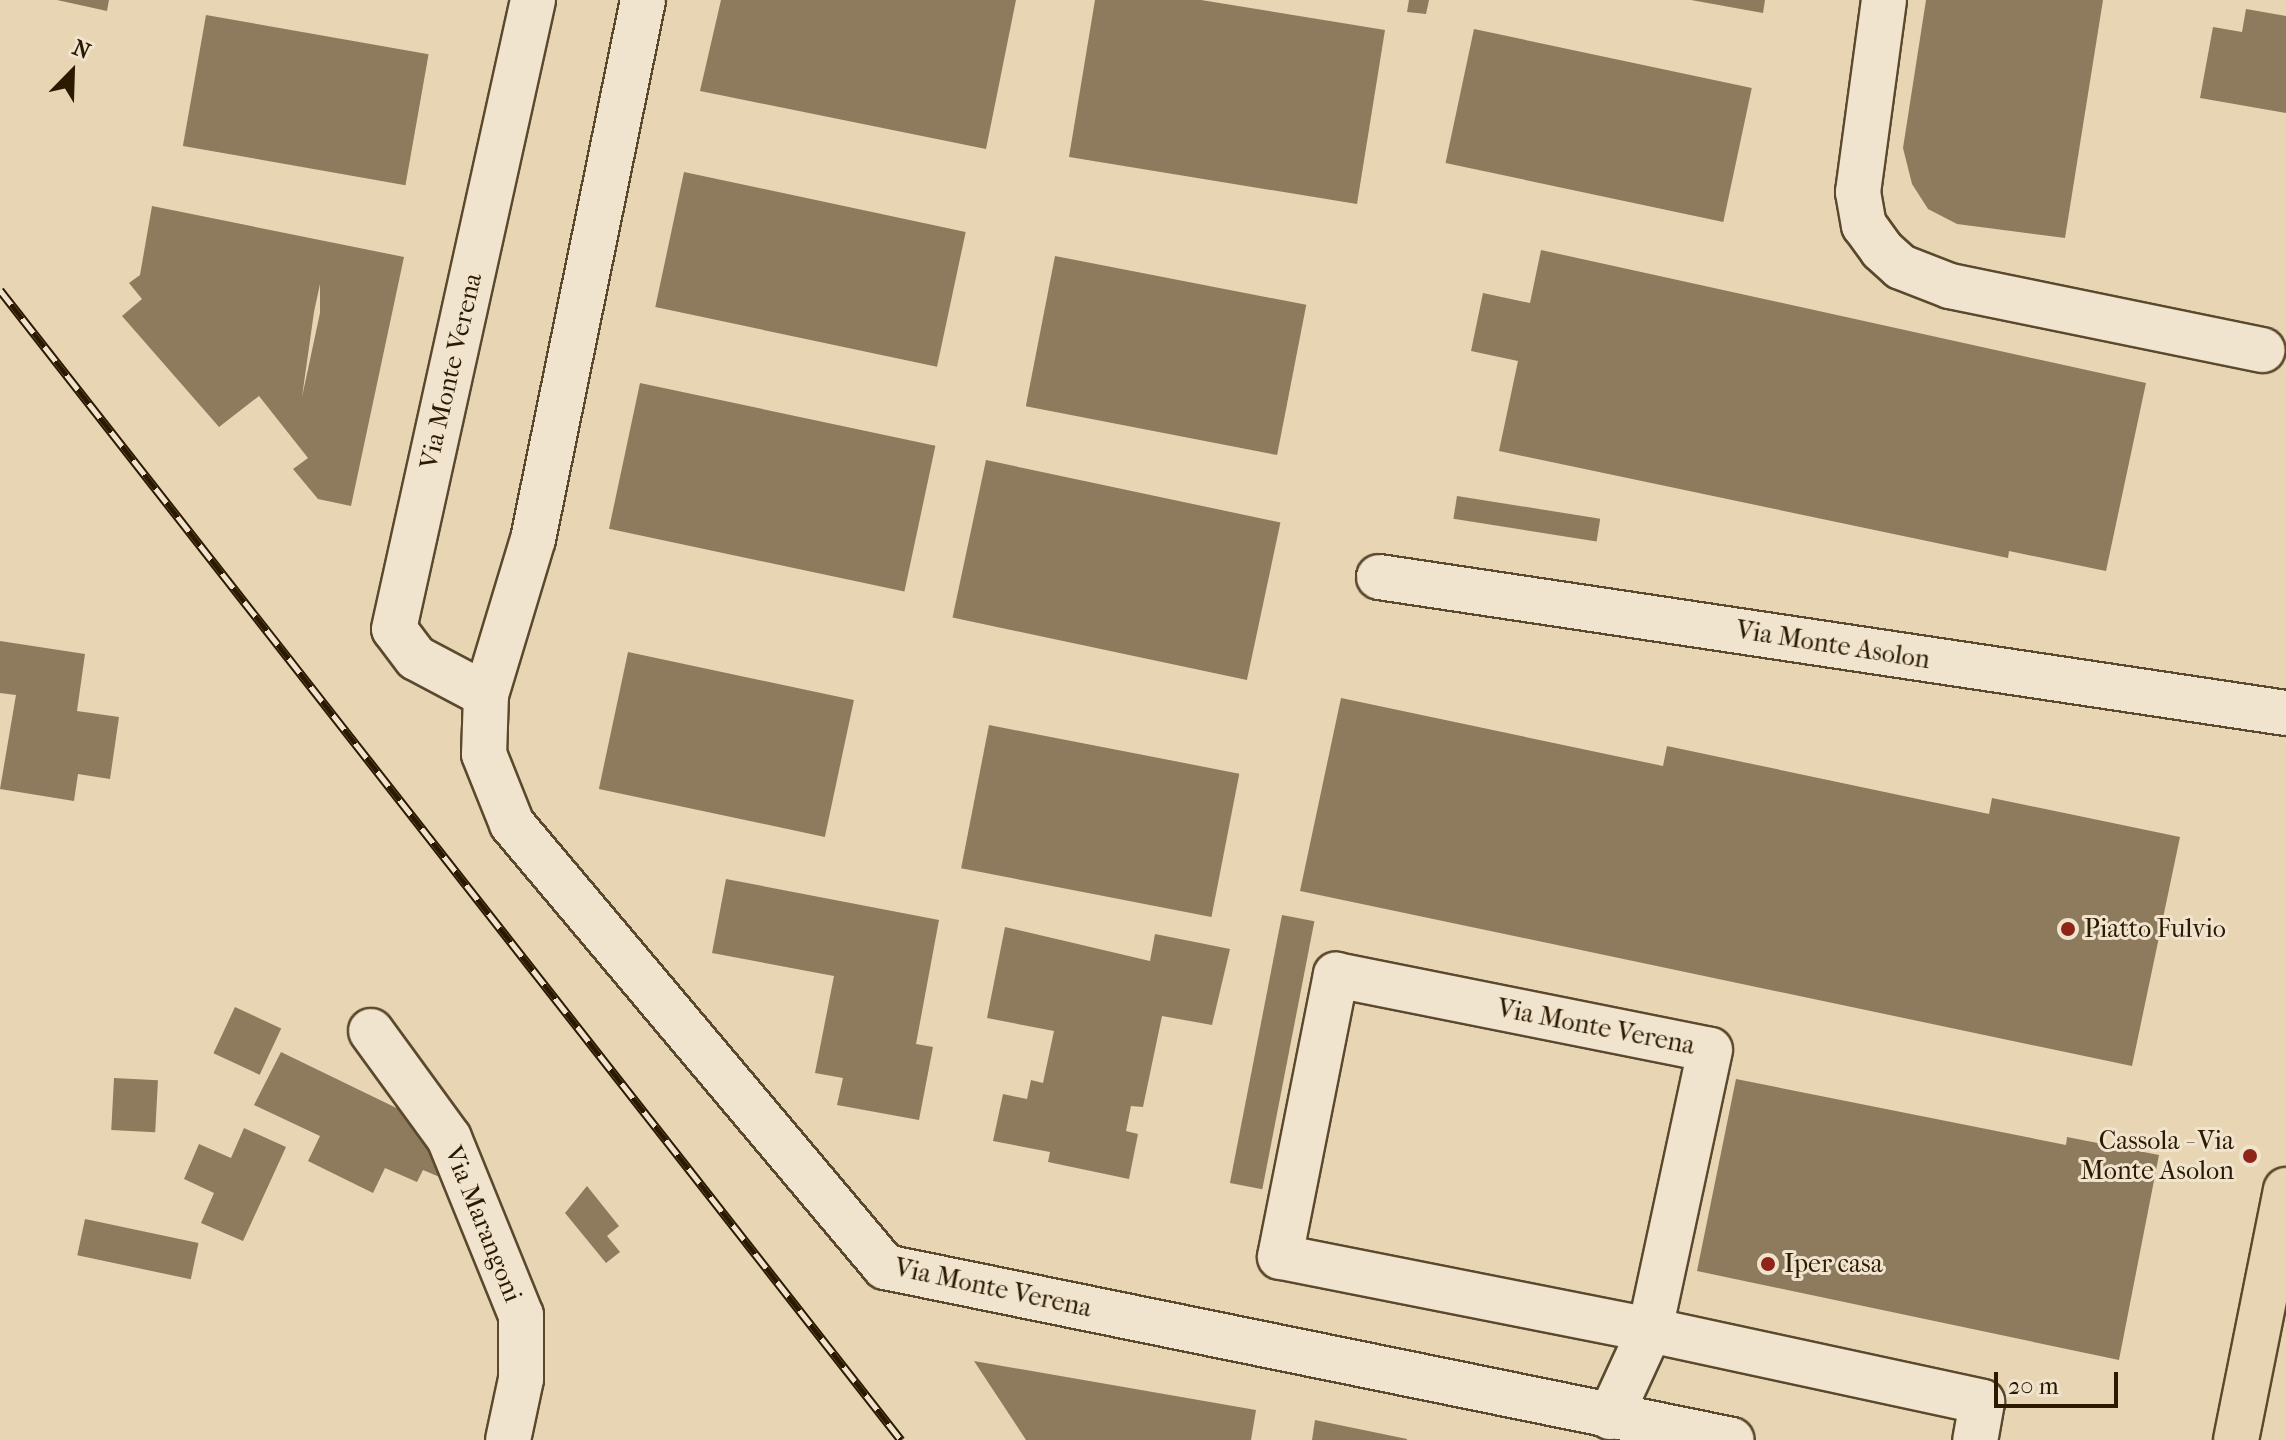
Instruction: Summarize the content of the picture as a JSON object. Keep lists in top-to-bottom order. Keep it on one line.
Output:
{"streets":{"street":["Via Monte Verena","Via Monte Asolon","Via Marangoni"]},"places":["Piatto Fulvio","Cassola - Via Monte Asolon","Iper casa"],"scale_bar":"20 m","north":"top right"}
